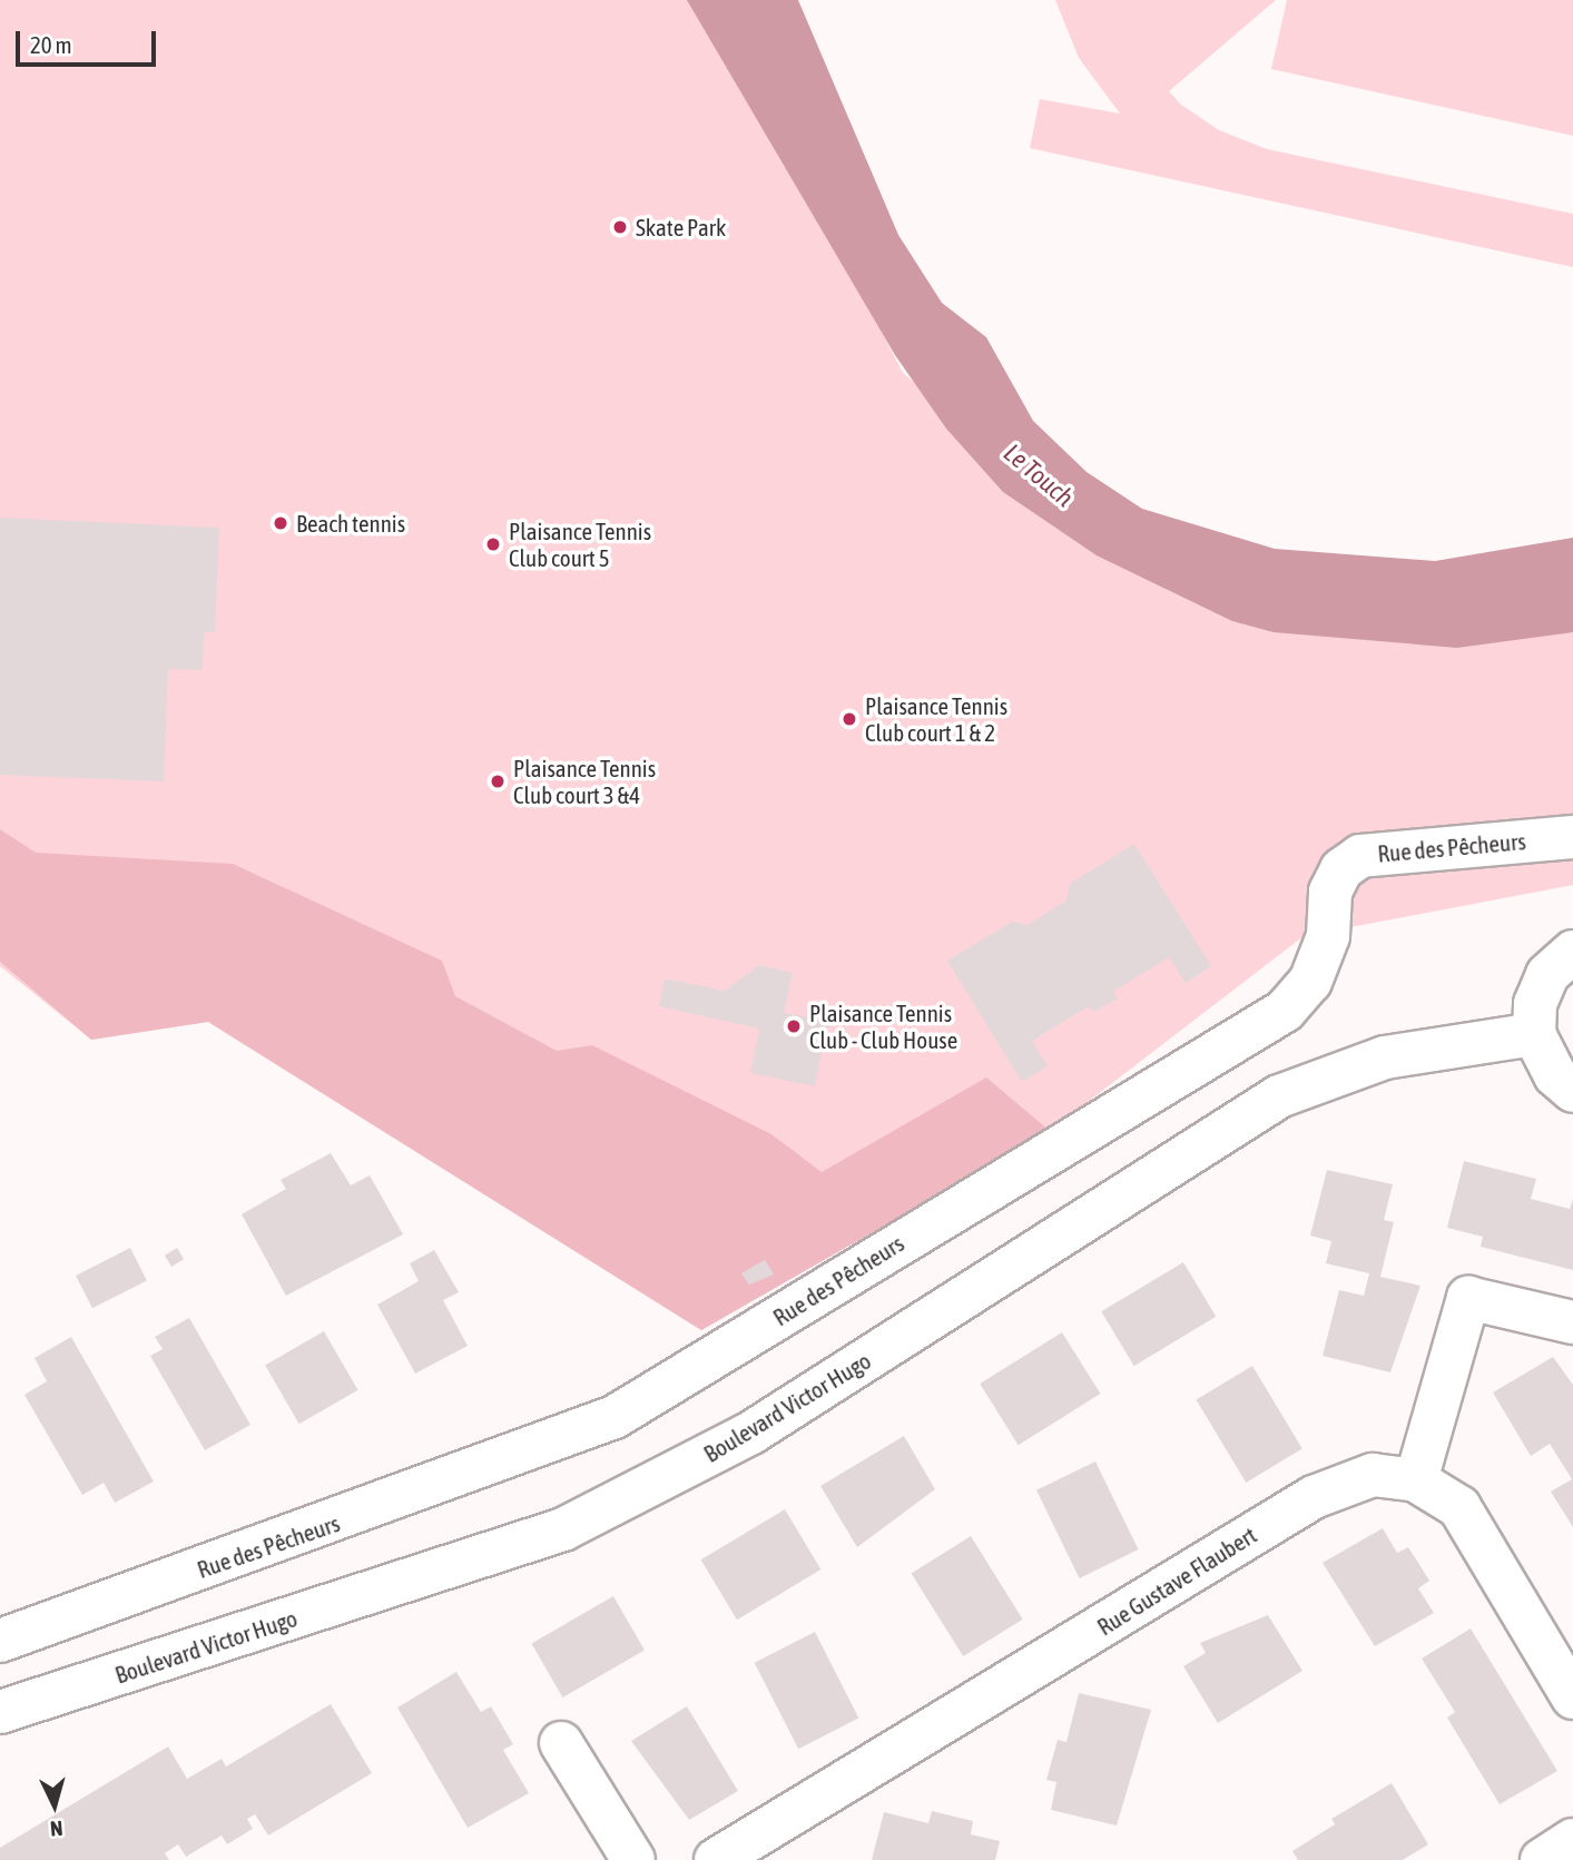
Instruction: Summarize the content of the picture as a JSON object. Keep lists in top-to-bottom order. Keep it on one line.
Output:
{"streets":{"street":["Rue des Pêcheurs","Boulevard Victor Hugo","Rue Gustave Flaubert"]},"water":["Le Touch"],"places":["Skate Park","Beach tennis","Plaisance Tennis Club court 5","Plaisance Tennis Club court 1 & 2","Plaisance Tennis Club court 3 &4","Plaisance Tennis Club - Club House"],"scale_bar":"20 m","north":"bottom"}
